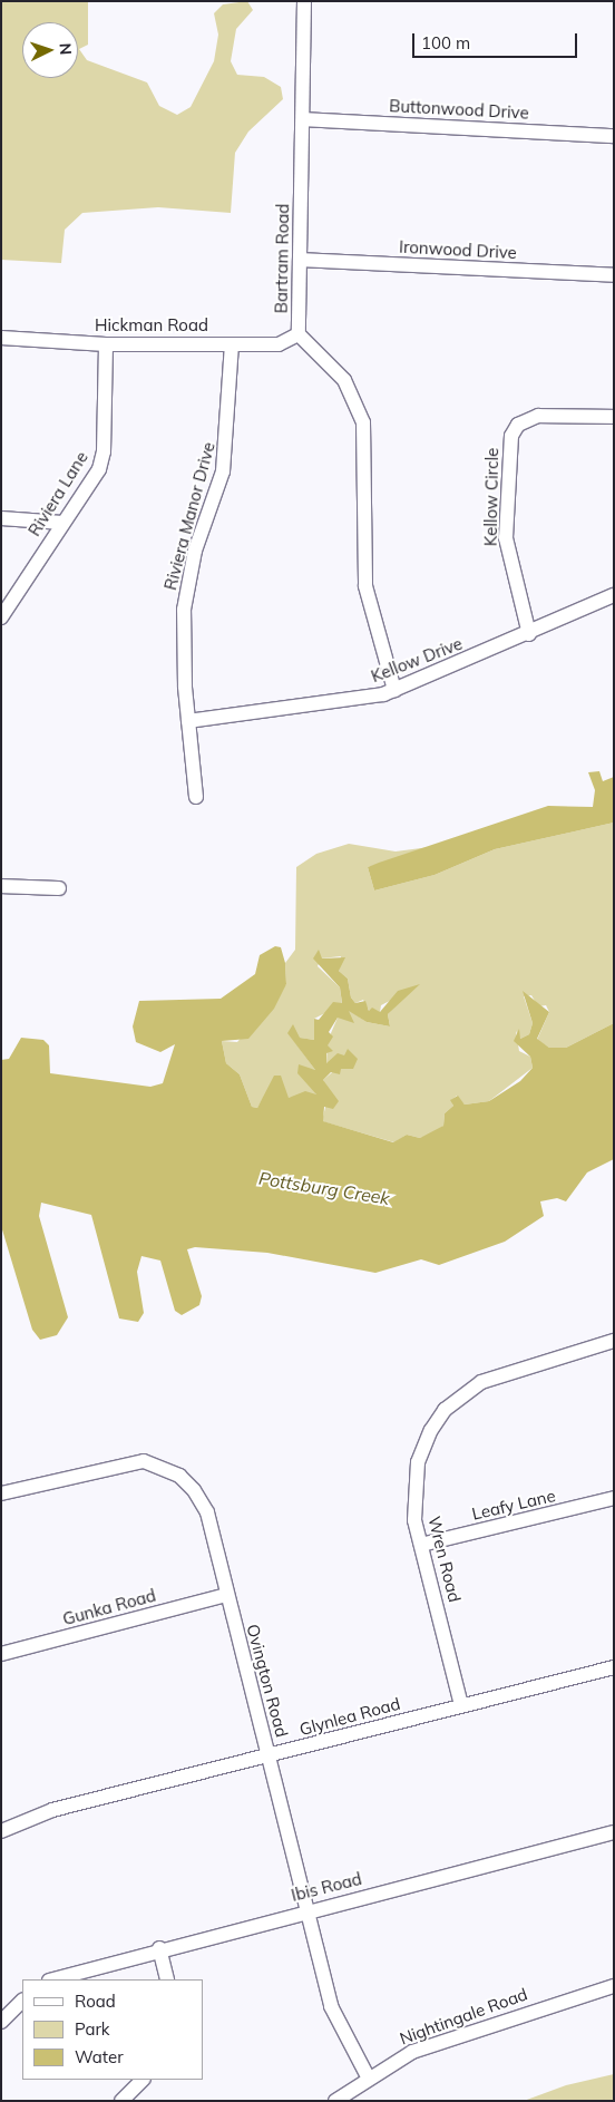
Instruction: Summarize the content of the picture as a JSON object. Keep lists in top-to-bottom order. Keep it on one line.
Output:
{"streets":{"street":["Buttonwood Drive","Ironwood Drive","Bartram Road","Hickman Road","Riviera Lane","Kellow Circle","Riviera Manor Drive","Kellow Drive","Leafy Lane","Wren Road","Gunka Road","Ovington Road","Glynlea Road","Ibis Road","Nightingale Road"]},"crossings":[["Buttonwood Drive","Bartram Road"],["Ironwood Drive","Bartram Road"],["Bartram Road","Hickman Road"],["Bartram Road","Kellow Drive"],["Hickman Road","Riviera Lane"],["Hickman Road","Riviera Manor Drive"],["Kellow Circle","Kellow Drive"],["Riviera Manor Drive","Kellow Drive"],["Leafy Lane","Wren Road"],["Wren Road","Glynlea Road"],["Gunka Road","Ovington Road"],["Ovington Road","Glynlea Road"],["Ovington Road","Ibis Road"],["Ovington Road","Nightingale Road"]],"water":["Pottsburg Creek"],"legend":["Road","Park","Water"],"scale_bar":"100 m","north":"right"}
